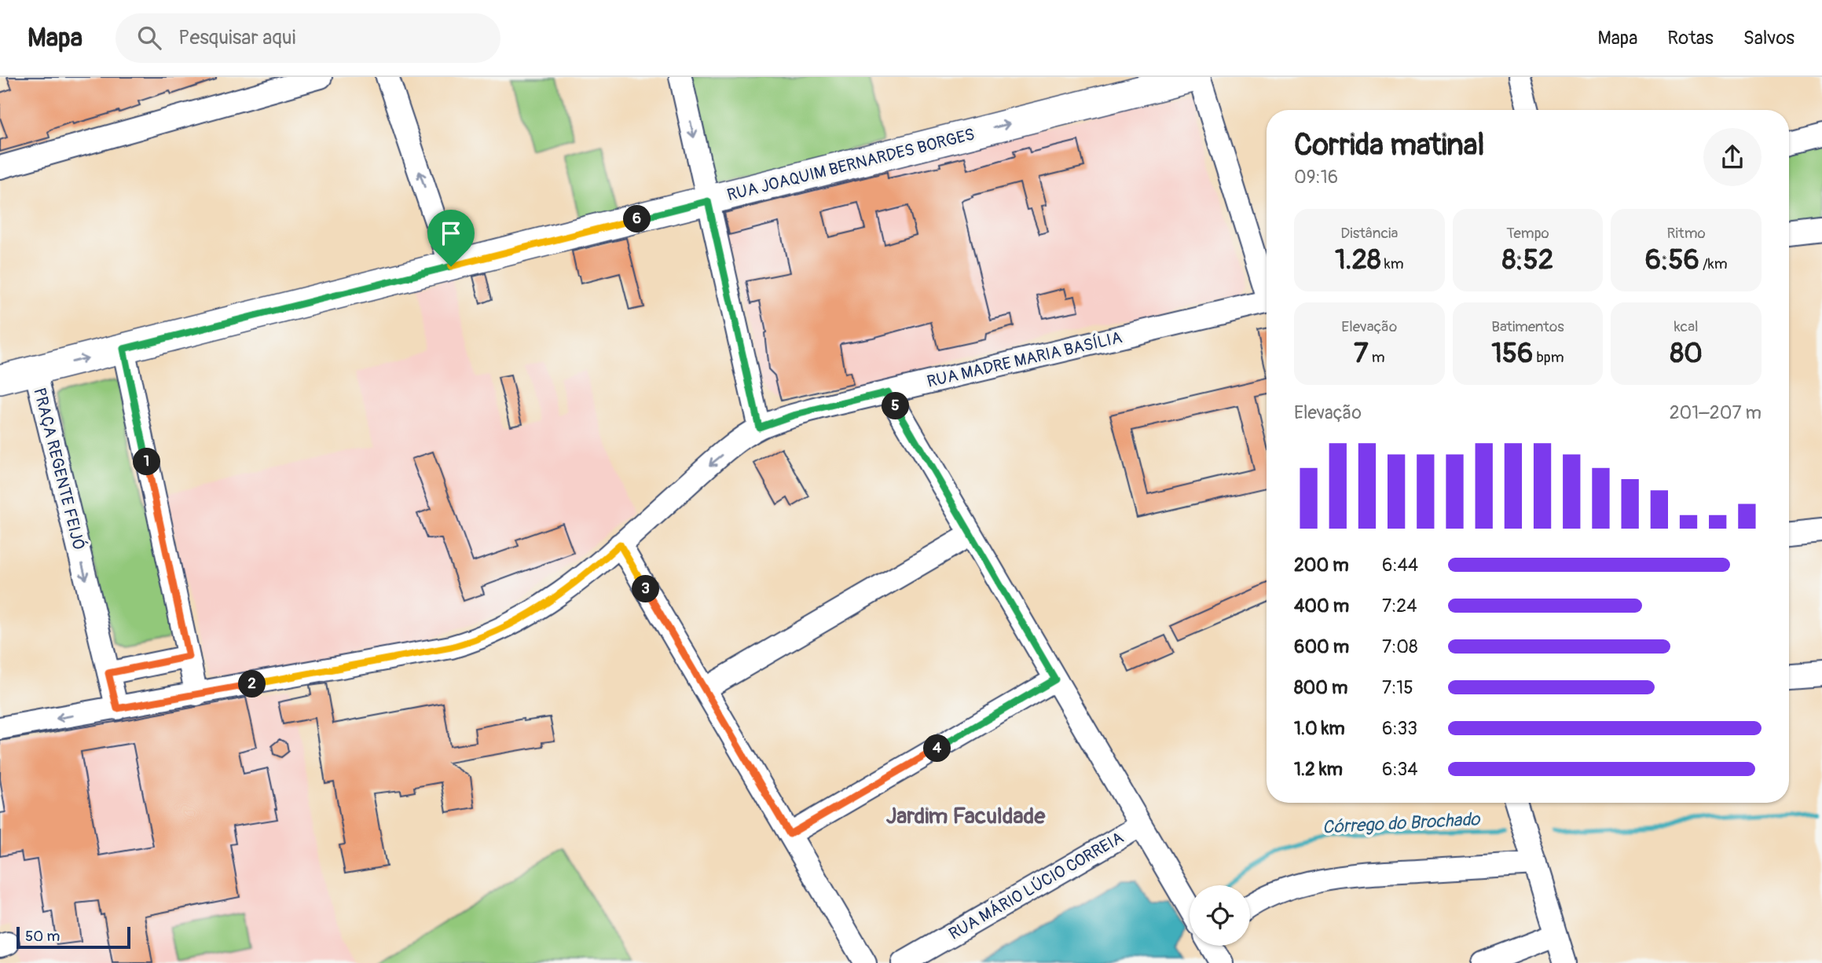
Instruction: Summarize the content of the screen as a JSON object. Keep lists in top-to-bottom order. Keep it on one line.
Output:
{"streets":{"main road":["RUA JOAQUIM BERNARDES BORGES","PRAÇA REGENTE FEIJÓ"],"street":["RUA MADRE MARIA BASÍLIA","RUA MÁRIO LÚCIO CORREIA"]},"crossings":[["RUA JOAQUIM BERNARDES BORGES","PRAÇA REGENTE FEIJÓ"]],"one_way":["RUA JOAQUIM BERNARDES BORGES","PRAÇA REGENTE FEIJÓ"],"districts":["Jardim Faculdade"],"water":["Córrego do Brochado"],"scale_bar":"50 m","page":{"header":"Mapa","search":"Pesquisar aqui","nav":["Mapa","Rotas","Salvos"],"heading":["Corrida matinal","09:16"],"stats":[["Distância","1.28 km"],["Tempo","8:52"],["Ritmo","6:56 /km"],["Elevação","7 m"],["Batimentos","156 bpm"],["kcal","80"]],"pins":["6","5","1","3","2","4"],"chart":["Elevação","201–207 m"],"list":[{"name":"200 m","note":"6:44"},{"name":"400 m","note":"7:24"},{"name":"600 m","note":"7:08"},{"name":"800 m","note":"7:15"},{"name":"1.0 km","note":"6:33"},{"name":"1.2 km","note":"6:34"}],"scale":"50 m"}}
